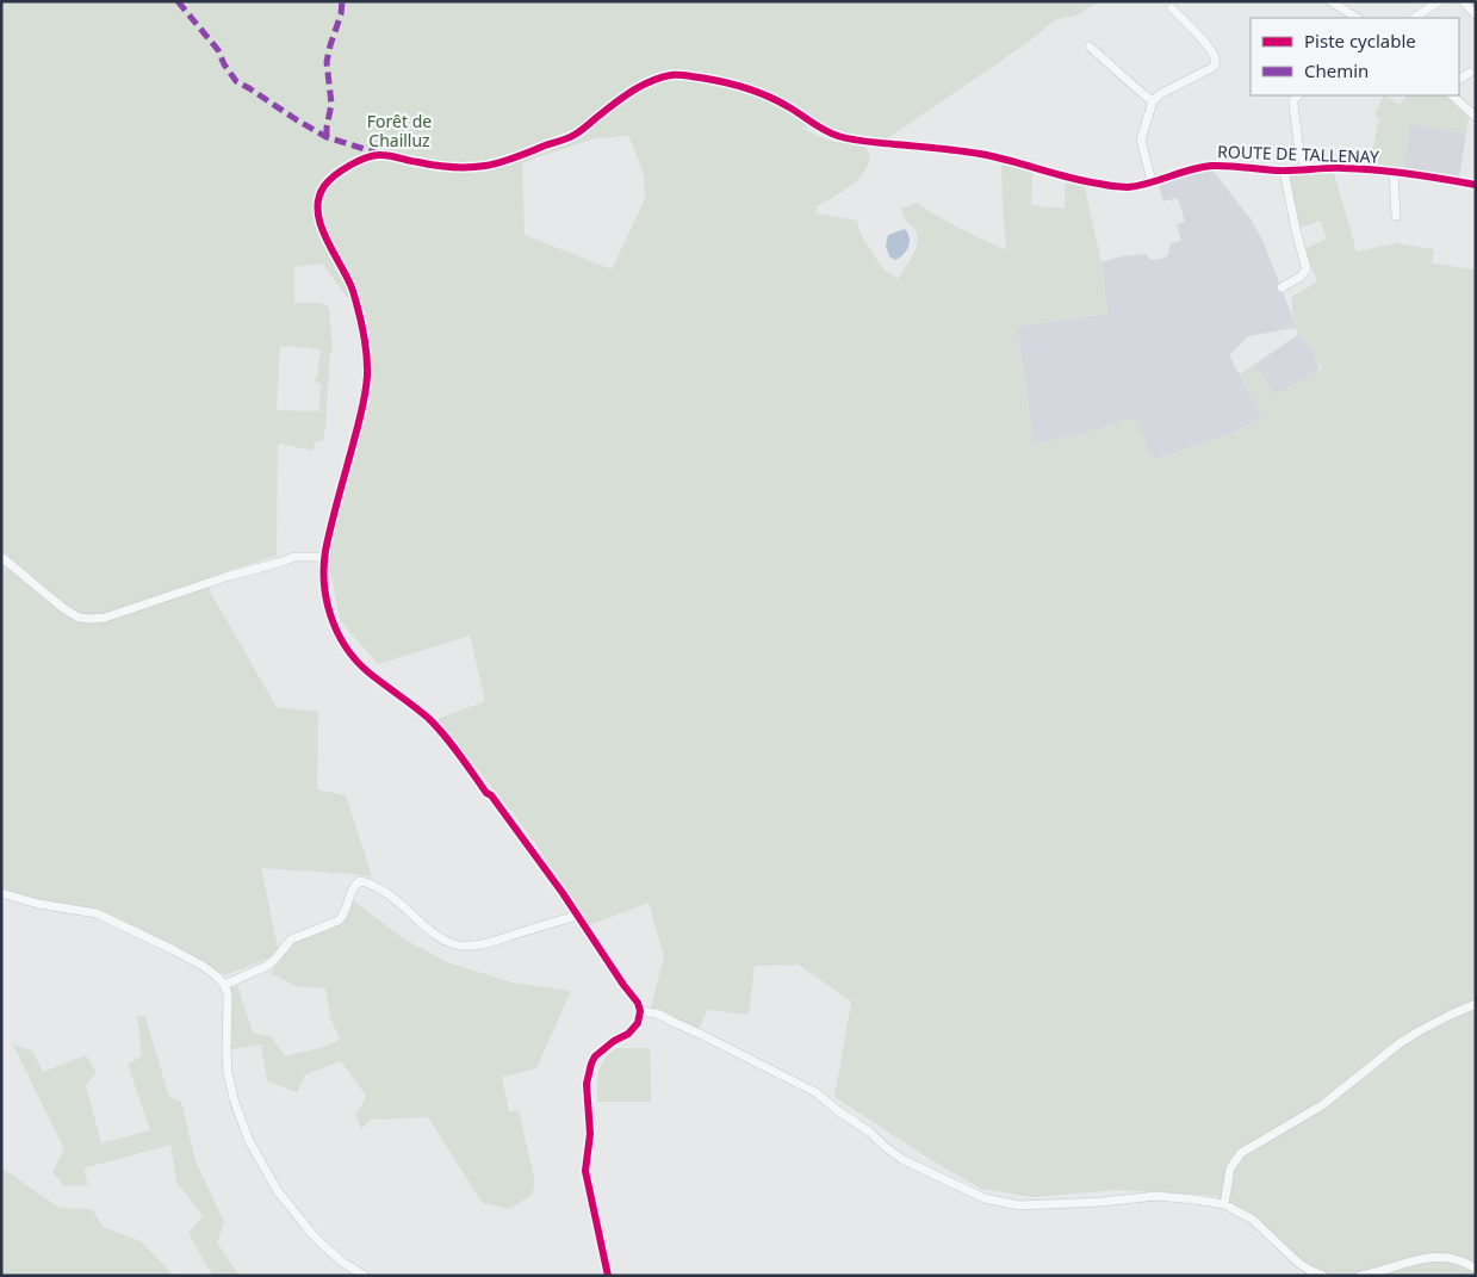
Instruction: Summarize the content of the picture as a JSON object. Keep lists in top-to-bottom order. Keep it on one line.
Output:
{"streets":{"street":["ROUTE DE TALLENAY"]},"parks":["Forêt de Chailluz"],"legend":["Piste cyclable","Chemin"]}
